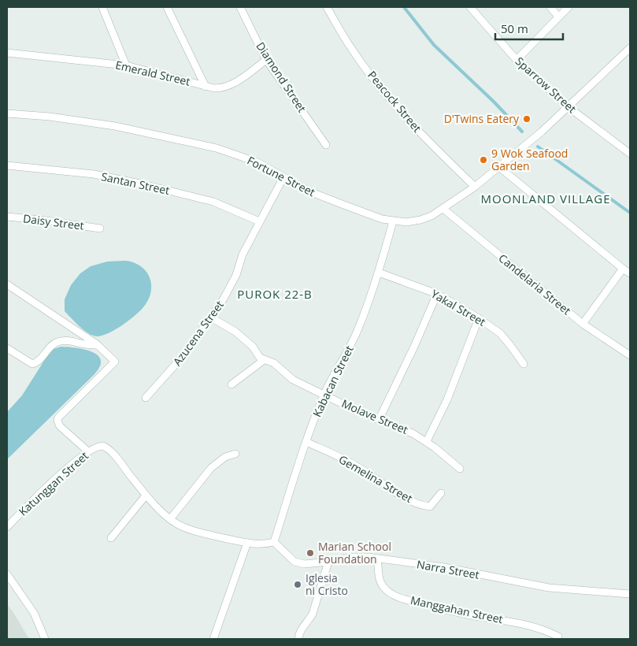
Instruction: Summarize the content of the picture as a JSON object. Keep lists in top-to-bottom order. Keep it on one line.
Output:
{"streets":{"street":["Emerald Street","Diamond Street","Sparrow Street","Peacock Street","Fortune Street","Santan Street","Daisy Street","Candelaria Street","Yakal Street","Azucena Street","Kabacan Street","Molave Street","Gemelina Street","Katunggan Street","Narra Street","Manggahan Street"]},"crossings":[["Emerald Street","Diamond Street"],["Sparrow Street","Fortune Street"],["Peacock Street","Fortune Street"],["Fortune Street","Candelaria Street"],["Fortune Street","Azucena Street"],["Fortune Street","Kabacan Street"],["Santan Street","Azucena Street"],["Yakal Street","Kabacan Street"],["Azucena Street","Molave Street"],["Kabacan Street","Molave Street"],["Kabacan Street","Gemelina Street"],["Kabacan Street","Narra Street"],["Narra Street","Manggahan Street"]],"districts":["MOONLAND VILLAGE","PUROK 22-B"],"places":["D'Twins Eatery","9 Wok Seafood Garden","Marian School Foundation","Iglesia ni Cristo"],"scale_bar":"50 m"}
